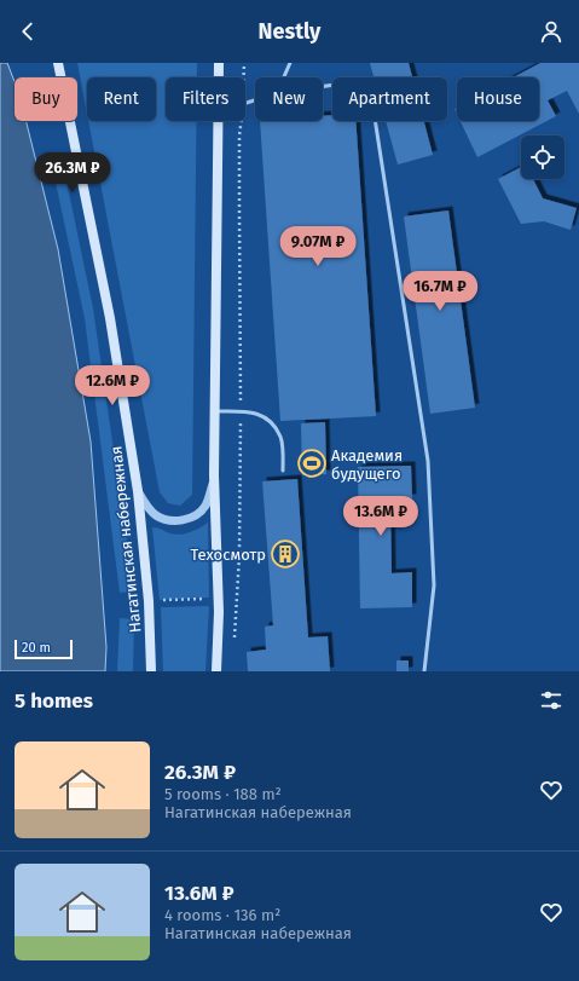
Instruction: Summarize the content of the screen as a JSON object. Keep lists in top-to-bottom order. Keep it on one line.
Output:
{"streets":{"main road":["Нагатинская набережная"]},"places":{"sports":["Академия будущего"],"building":["Техосмотр"]},"scale_bar":"20 m","page":{"header":"Nestly","chip":["Buy","Rent","Filters","New","Apartment","House"],"price":["26.3M ₽","9.07M ₽","16.7M ₽","12.6M ₽","13.6M ₽"],"scale":"20 m","heading":"5 homes","list":[{"name":"26.3M ₽","note":"5 rooms · 188 m² · Нагатинская набережная"},{"name":"13.6M ₽","note":"4 rooms · 136 m² · Нагатинская набережная"}]}}
